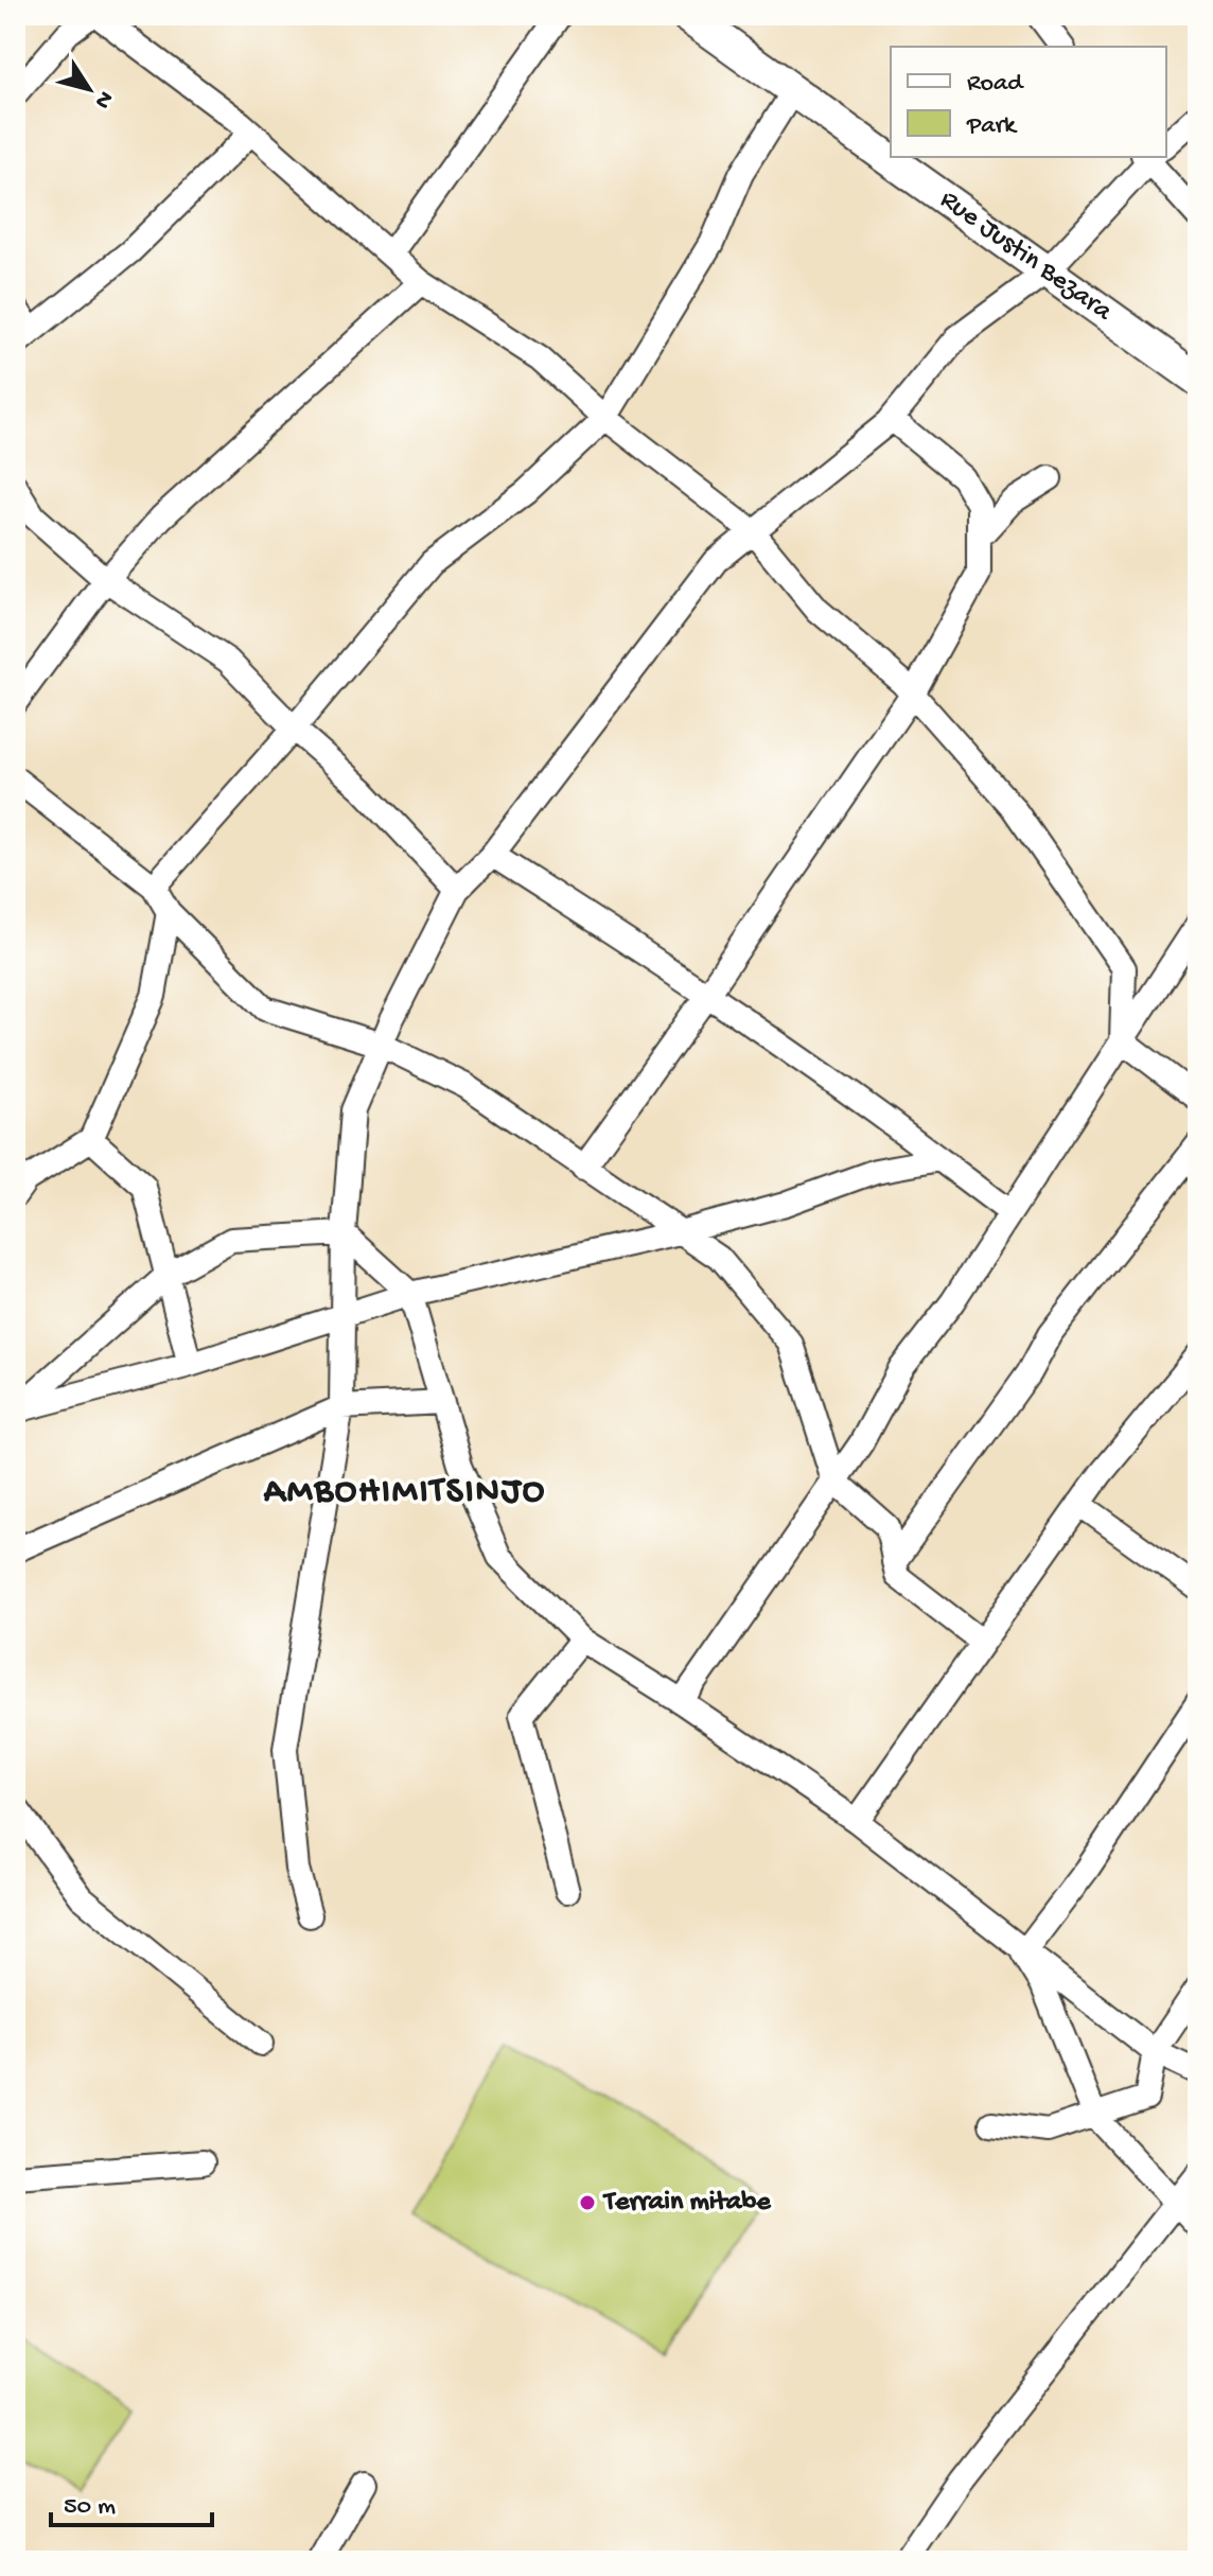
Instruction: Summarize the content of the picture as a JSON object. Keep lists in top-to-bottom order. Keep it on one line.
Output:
{"streets":{"street":["Rue Justin Bezara"]},"districts":["AMBOHIMITSINJO"],"places":["Terrain mitabe"],"legend":["Road","Park"],"scale_bar":"50 m","north":"bottom right"}
